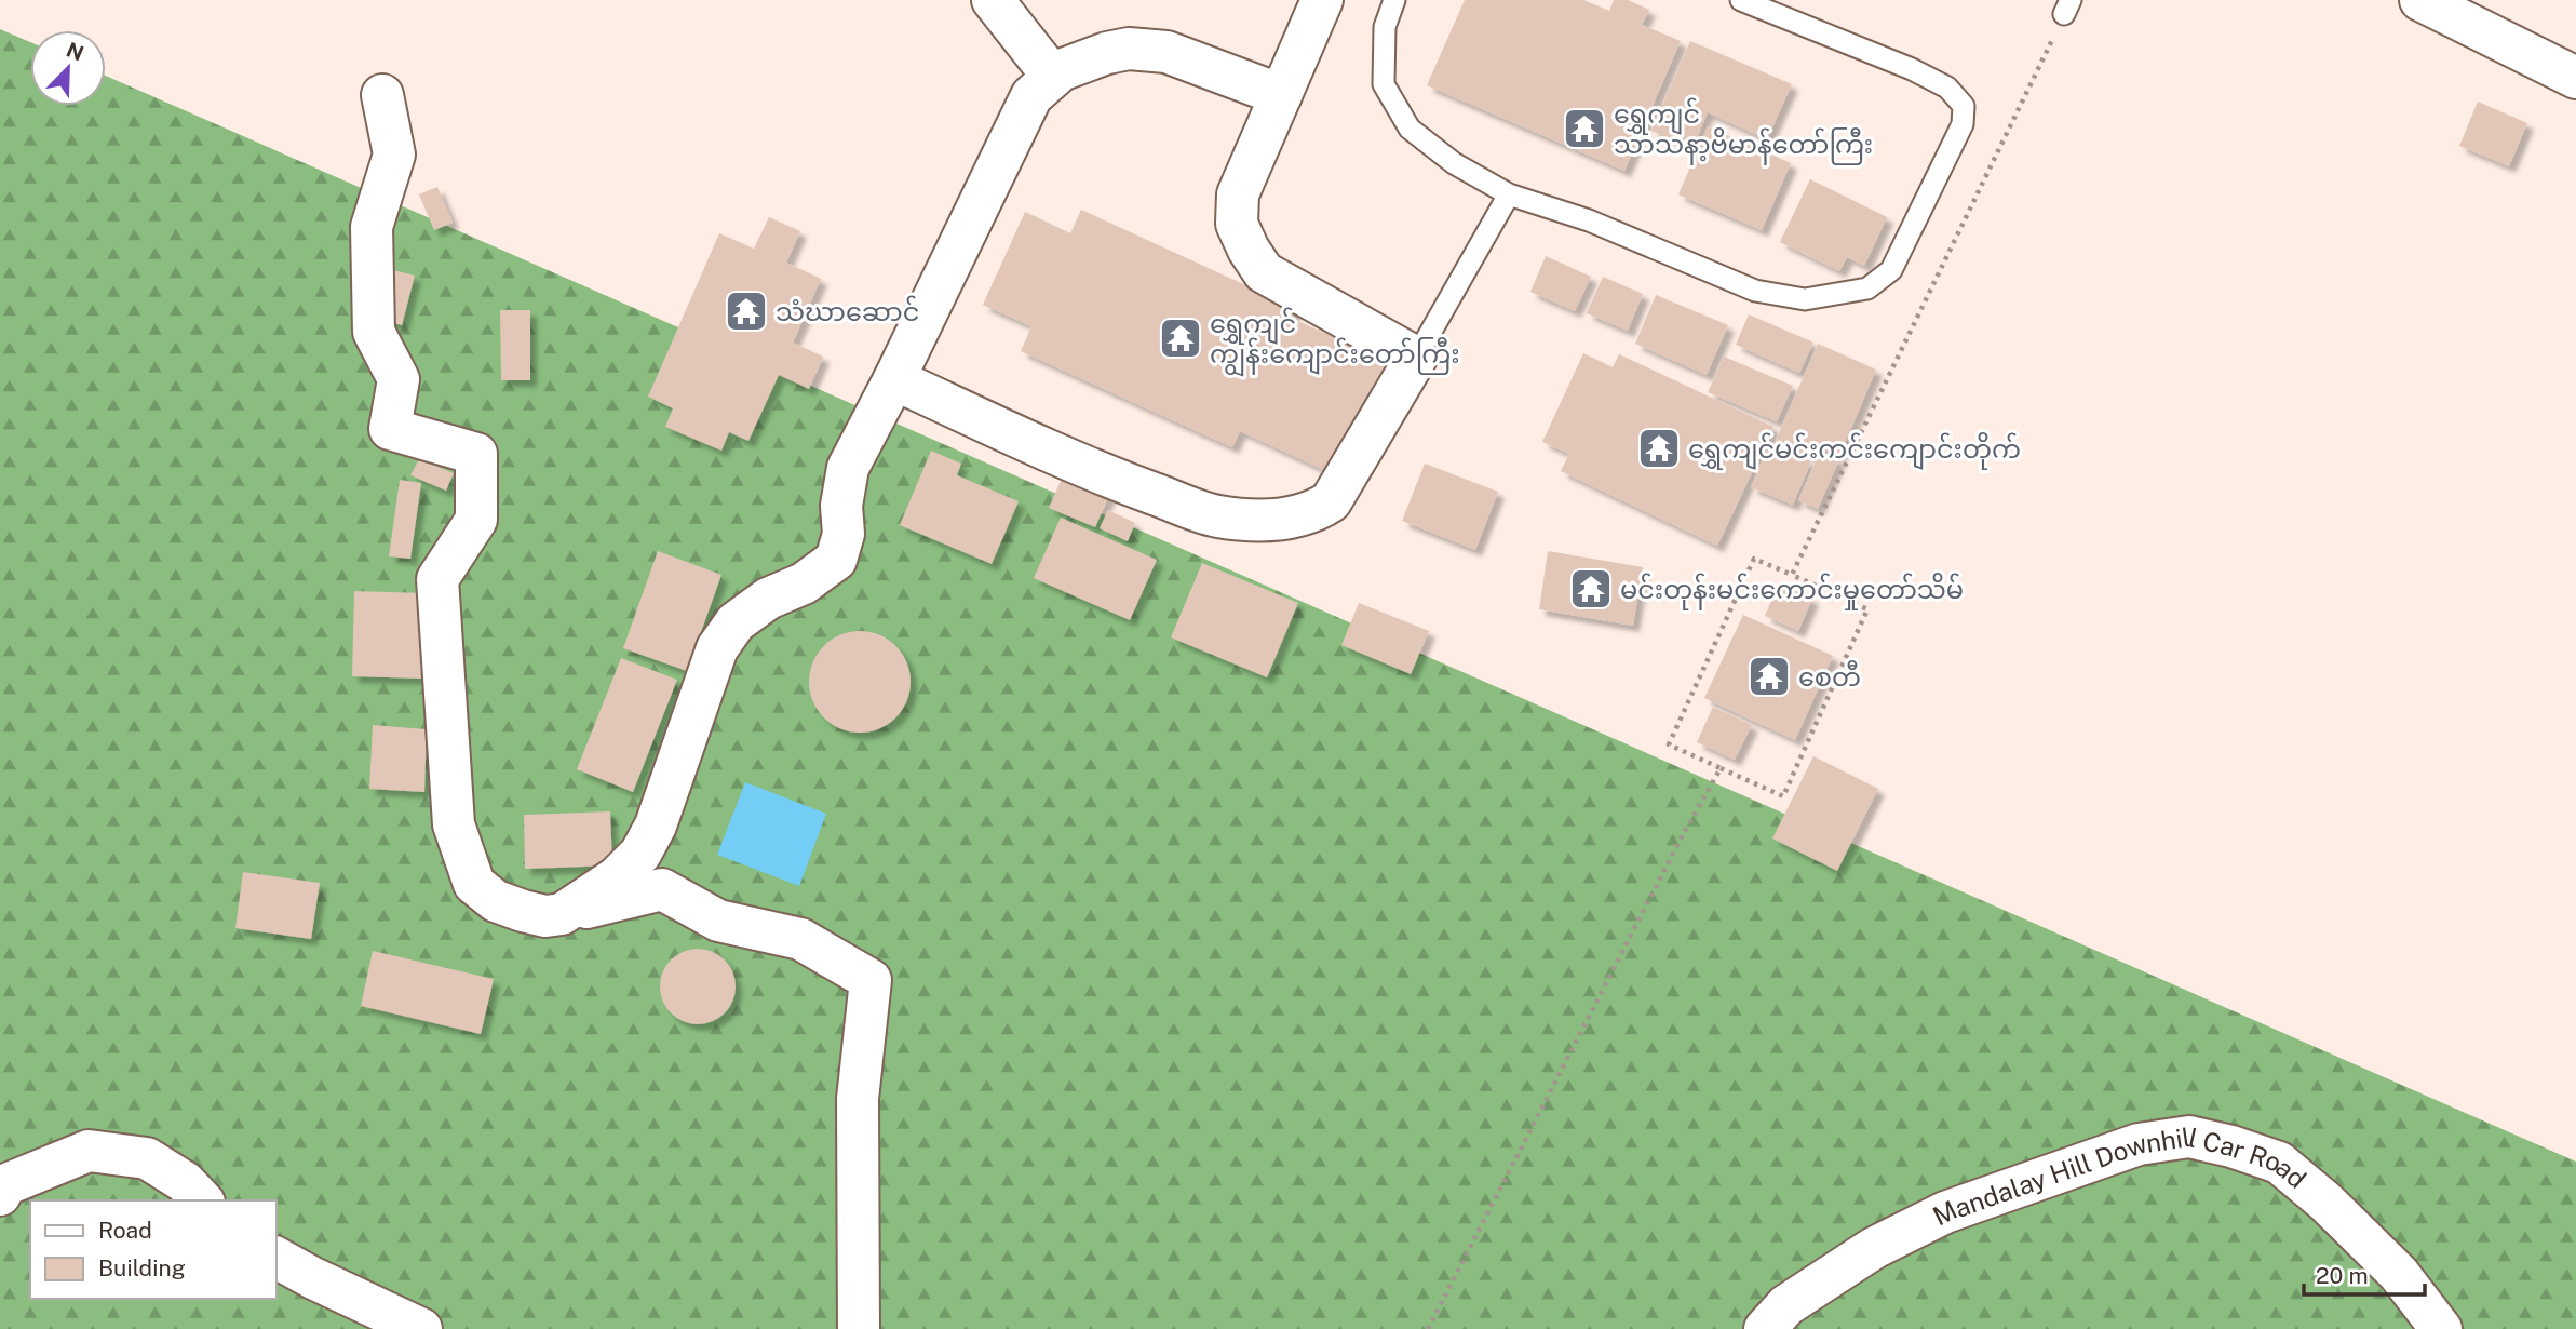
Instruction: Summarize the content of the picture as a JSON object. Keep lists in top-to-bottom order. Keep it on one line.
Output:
{"streets":{"street":["Mandalay Hill Downhill Car Road"]},"places":{"temple":["ရွှေကျင် သာသနာ့ဗိမာန်တော်ကြီး","သံဃာဆောင်","ရွှေကျင် ကျွန်းကျောင်းတော်ကြီး","ရွှေကျင်မင်းကင်းကျောင်းတိုက်","မင်းတုန်းမင်းကောင်းမှုတော်သိမ်","စေတီ"]},"legend":["Road","Building"],"scale_bar":"20 m","north":"top right"}
